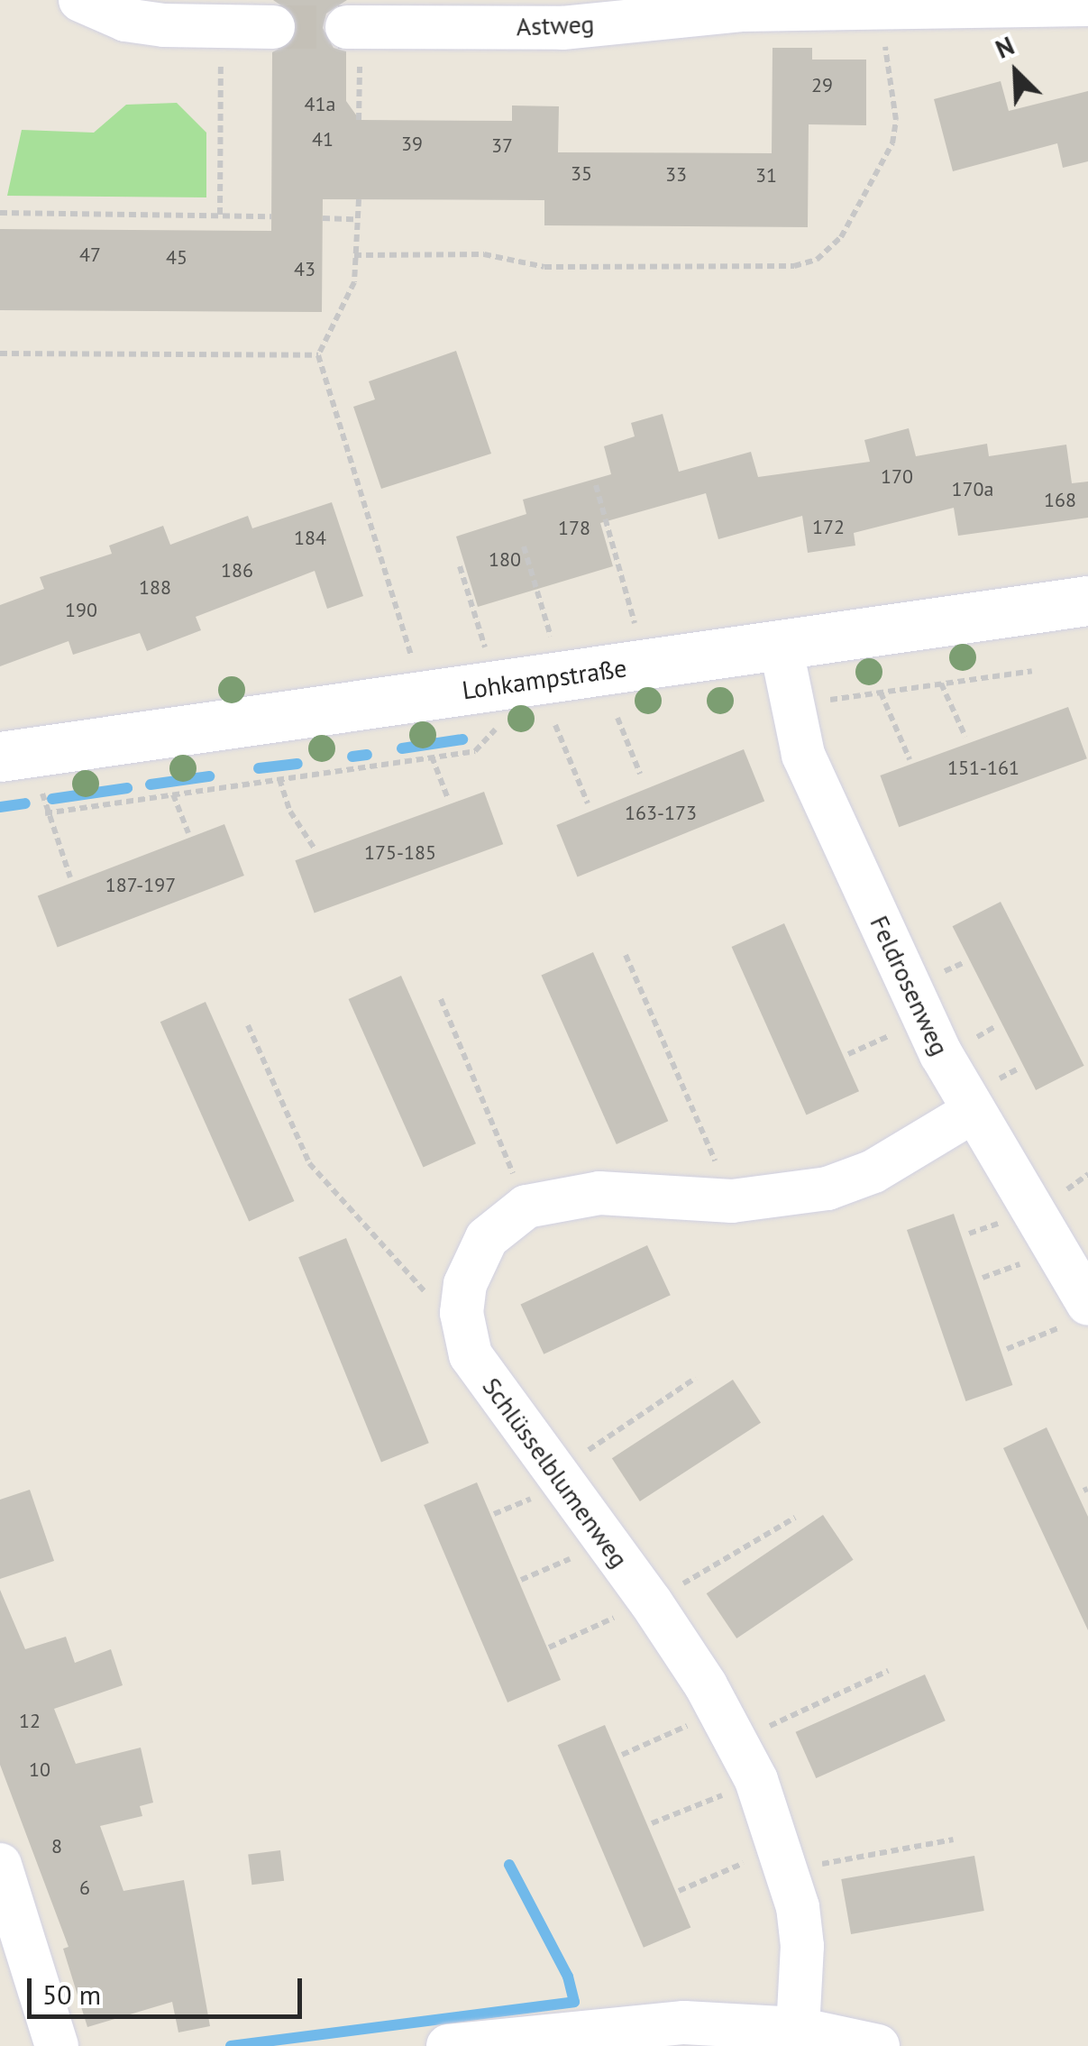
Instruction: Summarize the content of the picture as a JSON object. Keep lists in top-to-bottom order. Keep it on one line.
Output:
{"streets":{"street":["Astweg","Lohkampstraße","Feldrosenweg","Schlüsselblumenweg"]},"crossings":[["Lohkampstraße","Feldrosenweg"],["Feldrosenweg","Schlüsselblumenweg"]],"house_numbers":["29","41a","41","39","37","35","33","31","47","45","43","170","170a","168","172","178","184","180","186","188","190","151-161","163-173","175-185","187-197","12","10","8","6"],"scale_bar":"50 m","north":"top left"}
